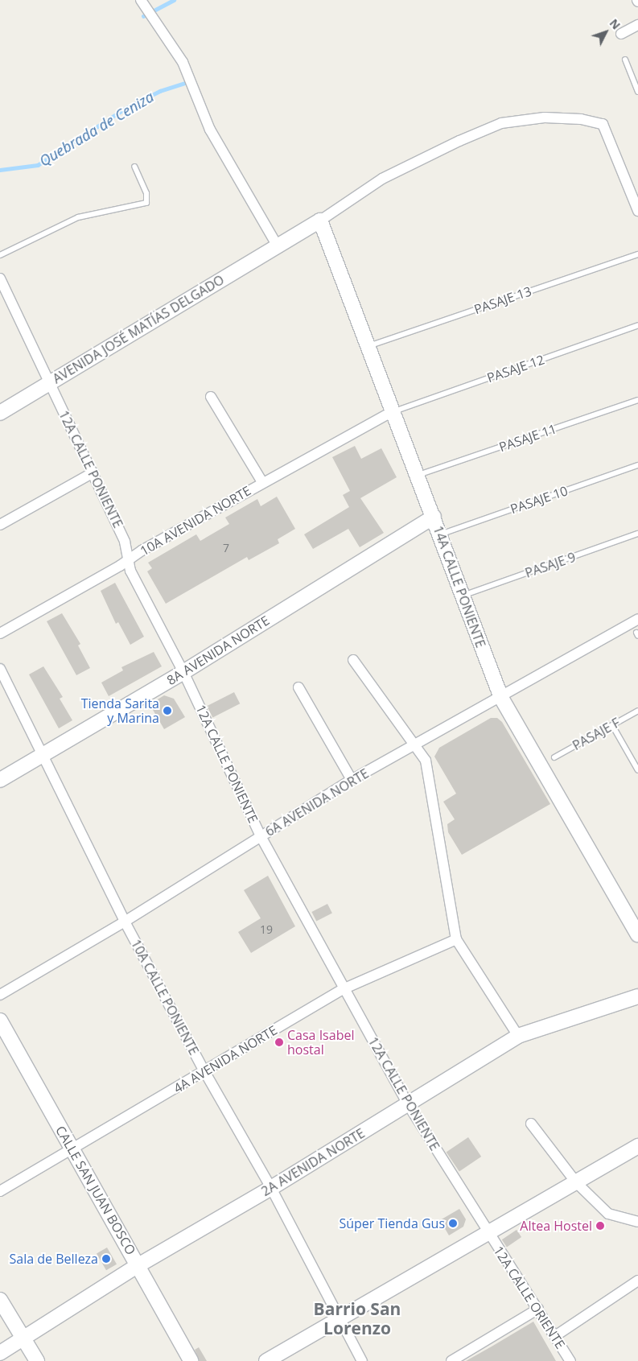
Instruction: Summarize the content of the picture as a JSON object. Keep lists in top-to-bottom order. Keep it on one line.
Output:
{"streets":{"street":["AVENIDA JOSÉ MATÍAS DELGADO","12A CALLE PONIENTE","10A AVENIDA NORTE","14A CALLE PONIENTE","8A AVENIDA NORTE","6A AVENIDA NORTE","10A CALLE PONIENTE","4A AVENIDA NORTE","2A AVENIDA NORTE","CALLE SAN JUAN BOSCO","12A CALLE ORIENTE"],"lane":["PASAJE 13","PASAJE 12","PASAJE 11","PASAJE 10","PASAJE 9","PASAJE F"]},"crossings":[["PASAJE 13","14A CALLE PONIENTE"],["AVENIDA JOSÉ MATÍAS DELGADO","12A CALLE PONIENTE"],["AVENIDA JOSÉ MATÍAS DELGADO","14A CALLE PONIENTE"],["PASAJE 12","10A AVENIDA NORTE"],["PASAJE 12","14A CALLE PONIENTE"],["PASAJE 11","14A CALLE PONIENTE"],["12A CALLE PONIENTE","10A AVENIDA NORTE"],["12A CALLE PONIENTE","8A AVENIDA NORTE"],["12A CALLE PONIENTE","6A AVENIDA NORTE"],["12A CALLE PONIENTE","4A AVENIDA NORTE"],["12A CALLE PONIENTE","2A AVENIDA NORTE"],["12A CALLE PONIENTE","12A CALLE ORIENTE"],["PASAJE 10","14A CALLE PONIENTE"],["10A AVENIDA NORTE","14A CALLE PONIENTE"],["PASAJE 9","14A CALLE PONIENTE"],["14A CALLE PONIENTE","8A AVENIDA NORTE"],["14A CALLE PONIENTE","6A AVENIDA NORTE"],["8A AVENIDA NORTE","10A CALLE PONIENTE"],["6A AVENIDA NORTE","10A CALLE PONIENTE"],["10A CALLE PONIENTE","4A AVENIDA NORTE"],["10A CALLE PONIENTE","2A AVENIDA NORTE"],["4A AVENIDA NORTE","CALLE SAN JUAN BOSCO"],["2A AVENIDA NORTE","CALLE SAN JUAN BOSCO"]],"districts":["Barrio San Lorenzo"],"water":["Quebrada de Ceniza"],"places":["Tienda Sarita y Marina","Casa Isabel hostal","Súper Tienda Gus","Altea Hostel","Sala de Belleza"],"house_numbers":["7","19"],"north":"top right"}
